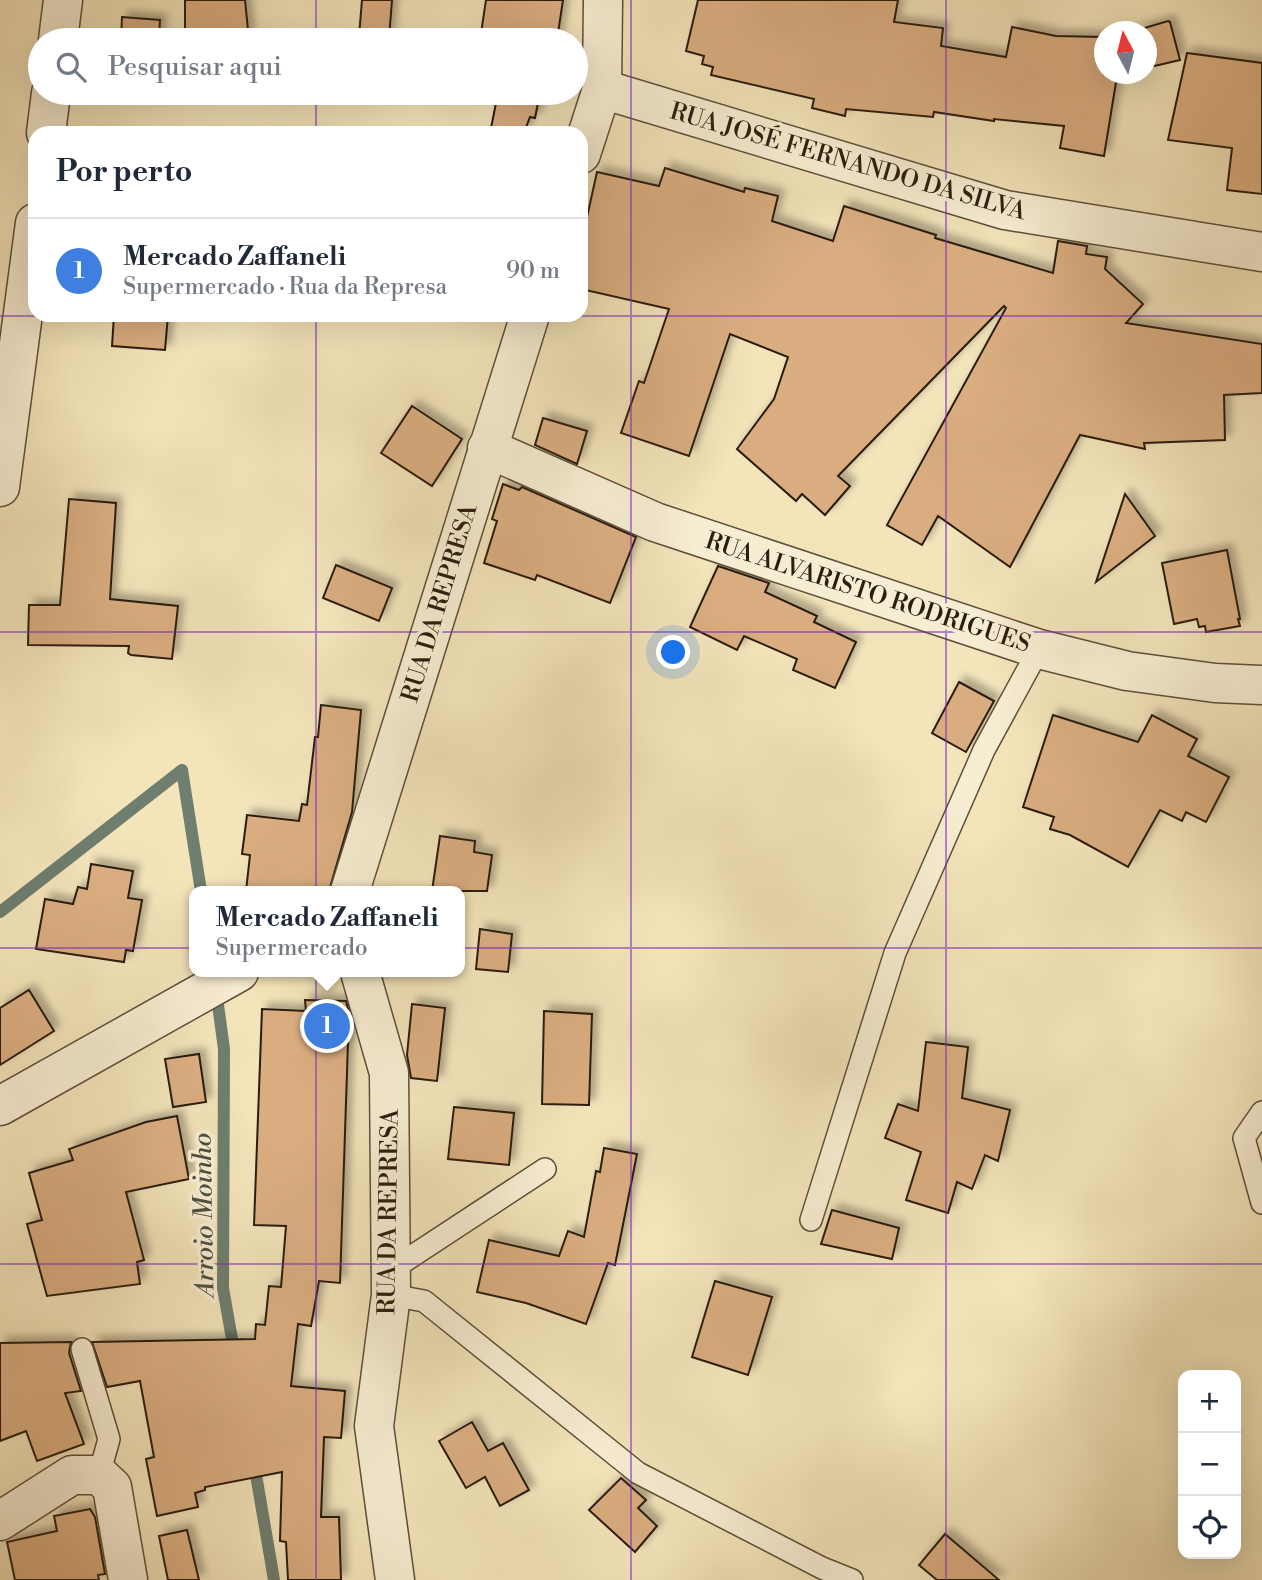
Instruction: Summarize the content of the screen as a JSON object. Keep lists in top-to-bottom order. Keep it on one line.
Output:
{"streets":{"street":["RUA JOSÉ FERNANDO DA SILVA","RUA ALVARISTO RODRIGUES","RUA DA REPRESA"]},"crossings":[["RUA ALVARISTO RODRIGUES","RUA DA REPRESA"]],"water":["Arroio Moinho"],"north":"top","page":{"search":"Pesquisar aqui","heading":"Por perto","list":[{"mark":"1","name":"Mercado Zaffaneli","note":"Supermercado · Rua da Represa","value":"90 m"}],"popup":["Mercado Zaffaneli","Supermercado"],"pins":"1","map_buttons":["+","−"]}}
